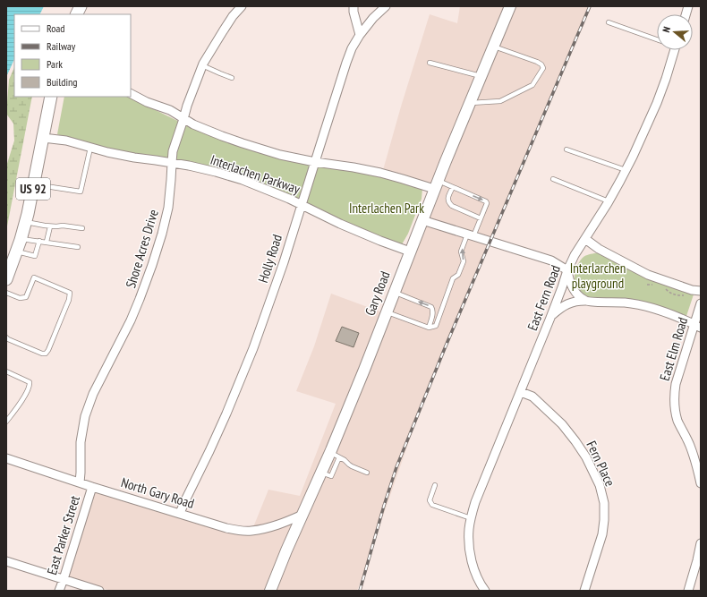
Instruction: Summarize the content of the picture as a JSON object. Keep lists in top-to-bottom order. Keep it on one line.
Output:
{"streets":{"main road":["US 92","Gary Road"],"street":["Interlachen Parkway","Shore Acres Drive","Holly Road","East Fern Road","East Elm Road","Fern Place","North Gary Road","East Parker Street"]},"crossings":[["Interlachen Parkway","US 92"],["Interlachen Parkway","Shore Acres Drive"],["Interlachen Parkway","Holly Road"],["Interlachen Parkway","Gary Road"],["Shore Acres Drive","North Gary Road"],["Holly Road","North Gary Road"],["Gary Road","North Gary Road"],["East Fern Road","Fern Place"],["North Gary Road","East Parker Street"]],"parks":["Interlachen Park","Interlarchen playground"],"legend":["Road","Railway","Park","Building"],"north":"left"}
